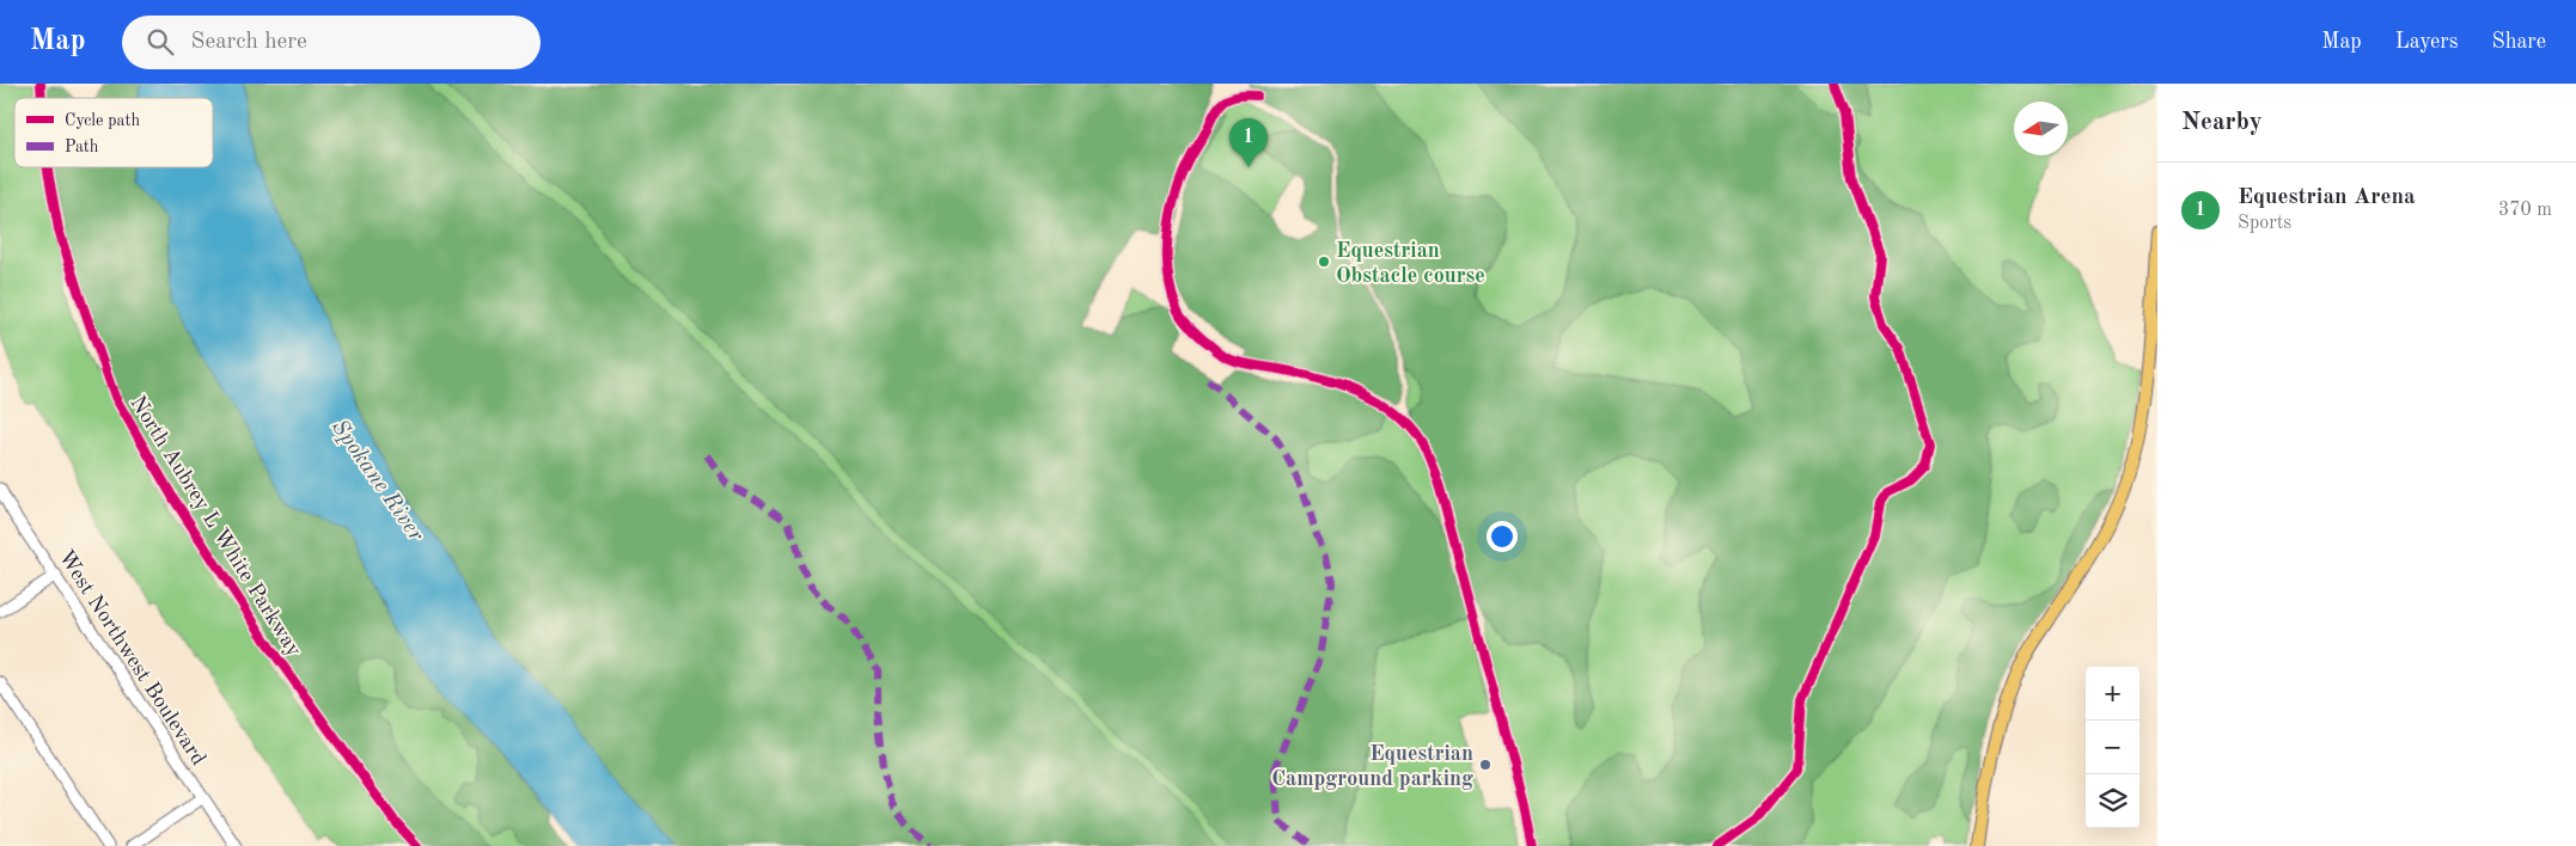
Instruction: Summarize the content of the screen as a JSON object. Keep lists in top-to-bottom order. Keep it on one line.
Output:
{"streets":{"street":["North Aubrey L White Parkway","West Northwest Boulevard"]},"water":["Spokane River"],"places":["Equestrian Obstacle course","Equestrian Campground parking"],"legend":["Cycle path","Path"],"north":"left","page":{"header":"Map","search":"Search here","nav":["Map","Layers","Share"],"heading":"Nearby","pins":"1","list":[{"mark":"1","name":"Equestrian Arena","note":"Sports","value":"370 m"}],"map_buttons":["+","−"]}}
